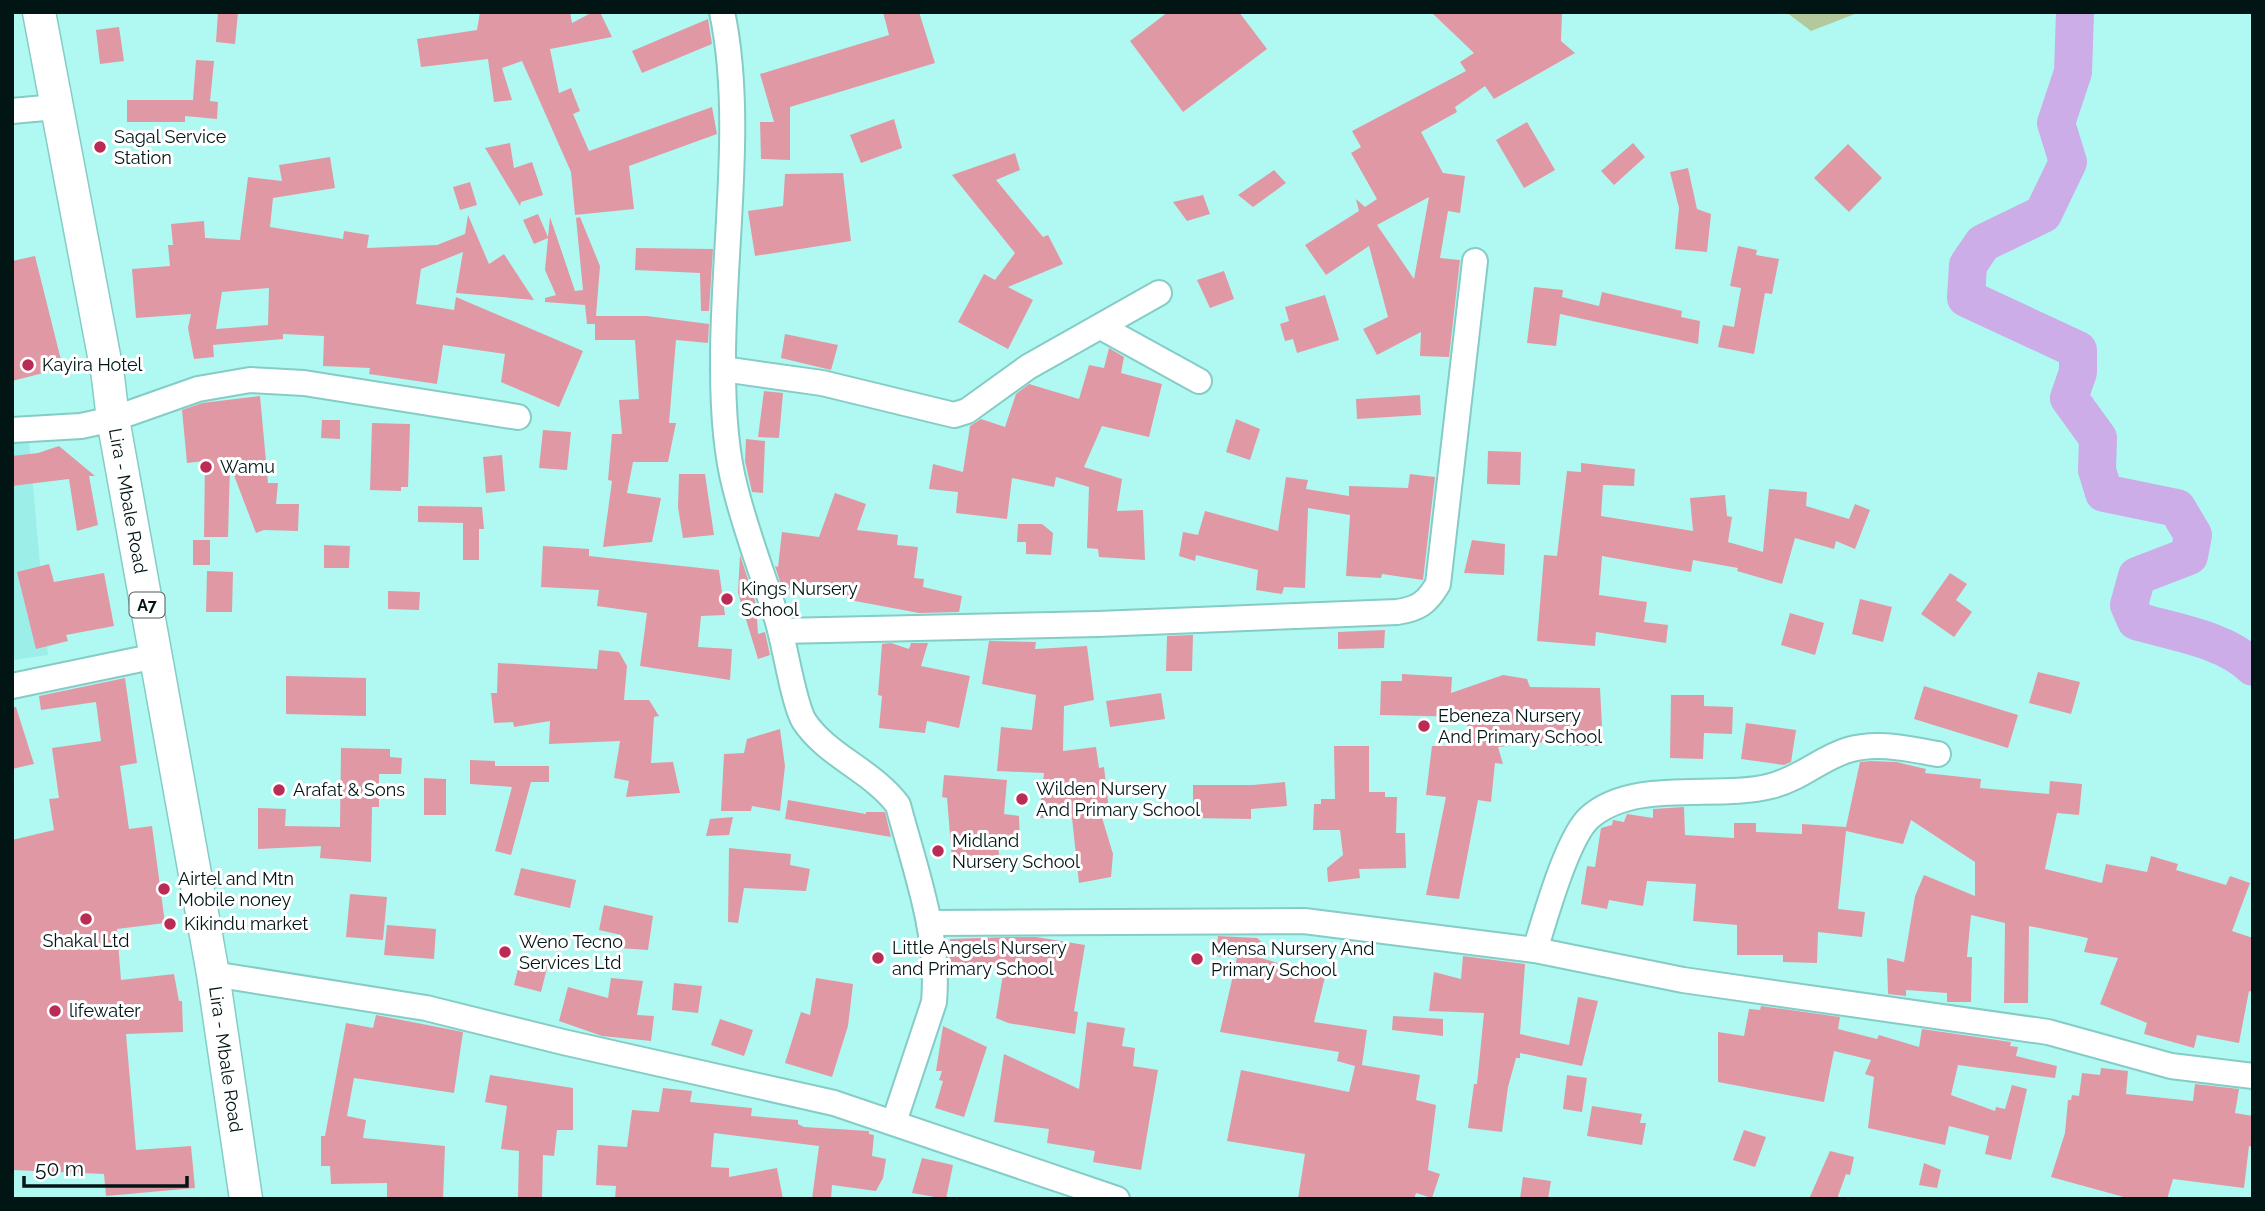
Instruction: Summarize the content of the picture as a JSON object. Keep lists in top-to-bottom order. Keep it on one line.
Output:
{"streets":{"main road":["Lira - Mbale Road","A7"]},"places":["Sagal Service Station","Kayira Hotel","Wamu","Kings Nursery School","Ebeneza Nursery And Primary School","Arafat & Sons","Wilden Nursery And Primary School","Midland Nursery School","Airtel and Mtn Mobile noney","Shakal Ltd","Kikindu market","Weno Tecno Services Ltd","Little Angels Nursery and Primary School","Mensa Nursery And Primary School","lifewater"],"scale_bar":"50 m"}
